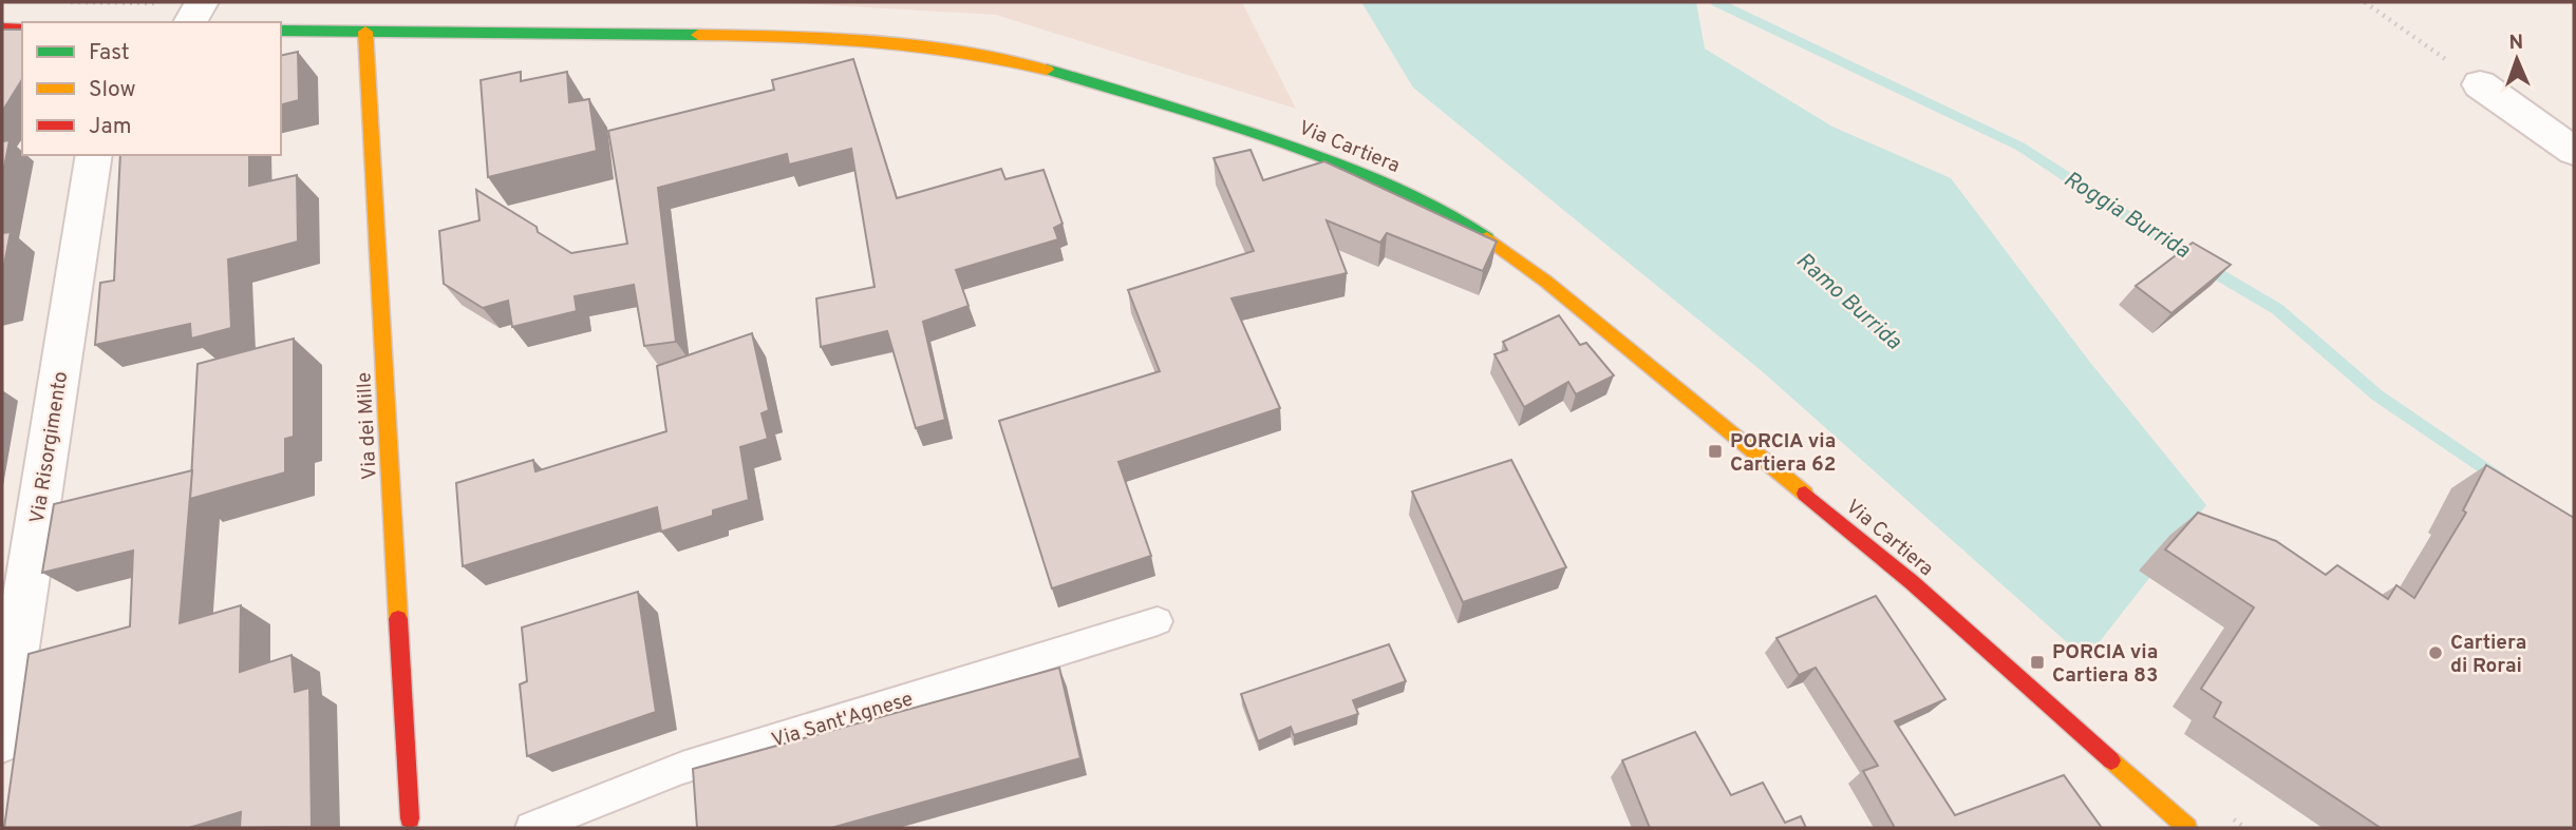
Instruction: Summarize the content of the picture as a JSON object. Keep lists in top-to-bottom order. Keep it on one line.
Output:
{"streets":{"main road":["Via Cartiera","Via dei Mille"],"street":["Via Risorgimento"],"lane":["Via Sant'Agnese"]},"crossings":[["Via Cartiera","Via dei Mille"]],"water":["Roggia Burrida","Ramo Burrida"],"places":{"transit":["PORCIA via Cartiera 62","PORCIA via Cartiera 83"],"other":["Cartiera di Rorai"]},"legend":["Fast","Slow","Jam"],"north":"top"}
